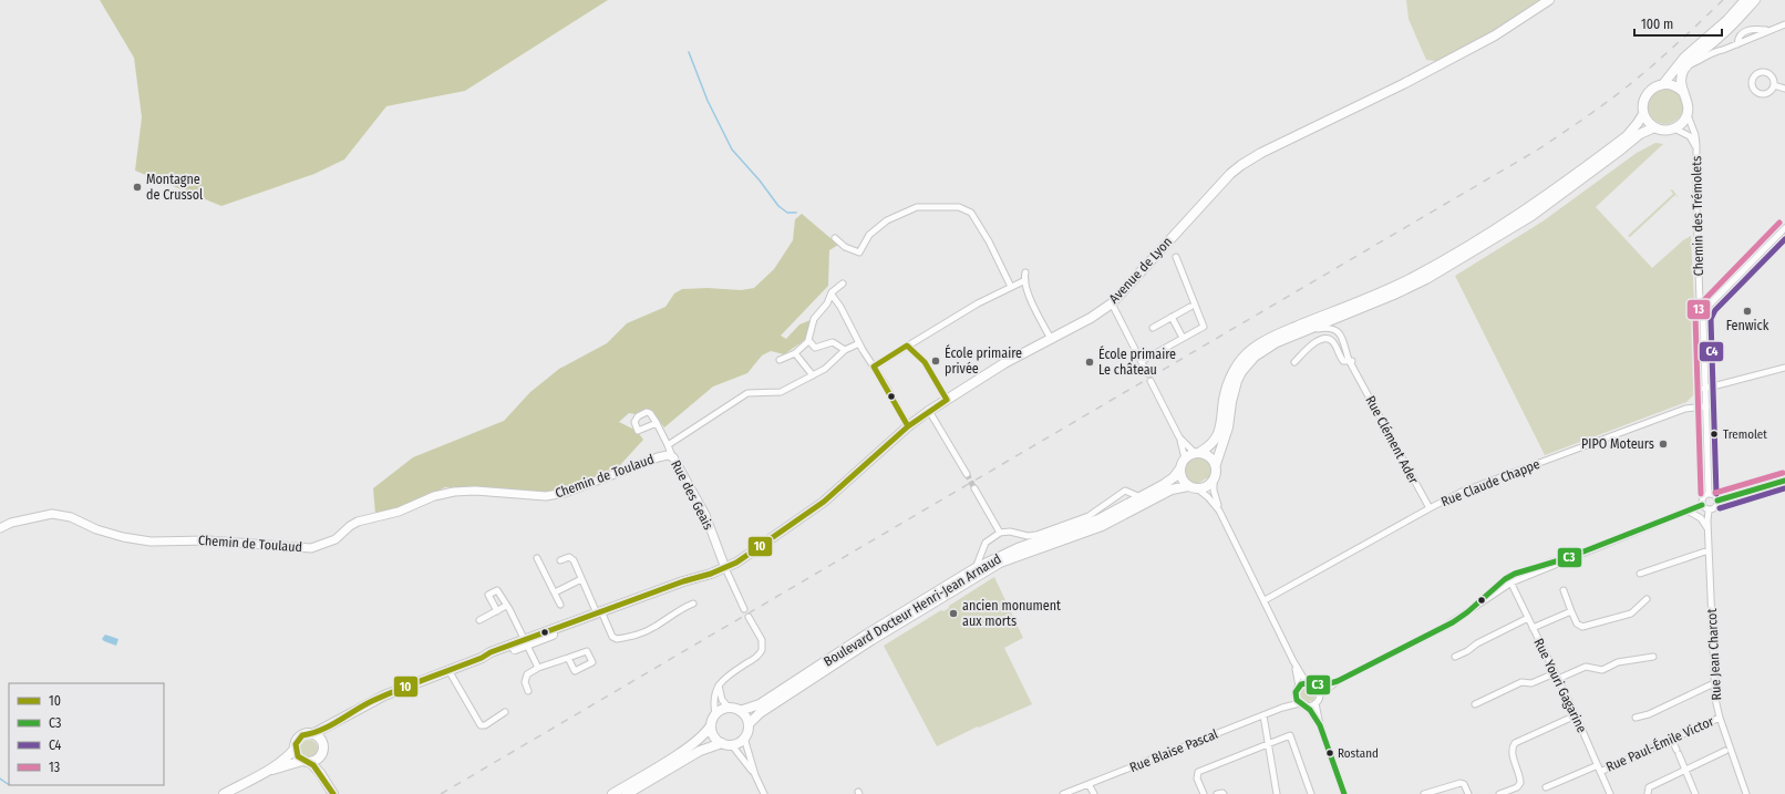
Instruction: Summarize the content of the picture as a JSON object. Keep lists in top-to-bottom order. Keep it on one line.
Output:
{"streets":{"main road":["Avenue de Lyon","Boulevard Docteur Henri-Jean Arnaud"],"street":["Chemin des Trémolets","Rue Clément Ader","Chemin de Toulaud","Rue Claude Chappe","Rue des Geais","Rue Jean Charcot","Rue Youri Gagarine","Rue Paul-Émile Victor","Rue Blaise Pascal"]},"crossings":[["Chemin des Trémolets","Rue Claude Chappe"],["Chemin des Trémolets","Rue Jean Charcot"],["Avenue de Lyon","Rue des Geais"],["Rue Clément Ader","Rue Claude Chappe"],["Chemin de Toulaud","Rue des Geais"],["Rue Jean Charcot","Rue Paul-Émile Victor"],["Rue Youri Gagarine","Rue Paul-Émile Victor"]],"places":["Montagne de Crussol","Fenwick","École primaire privée","École primaire Le château","Tremolet","PIPO Moteurs","ancien monument aux morts","Rostand"],"lines":["transit line 13","transit line C4","transit line 10","transit line C3"],"legend":["10","C3","C4","13"],"scale_bar":"100 m"}
